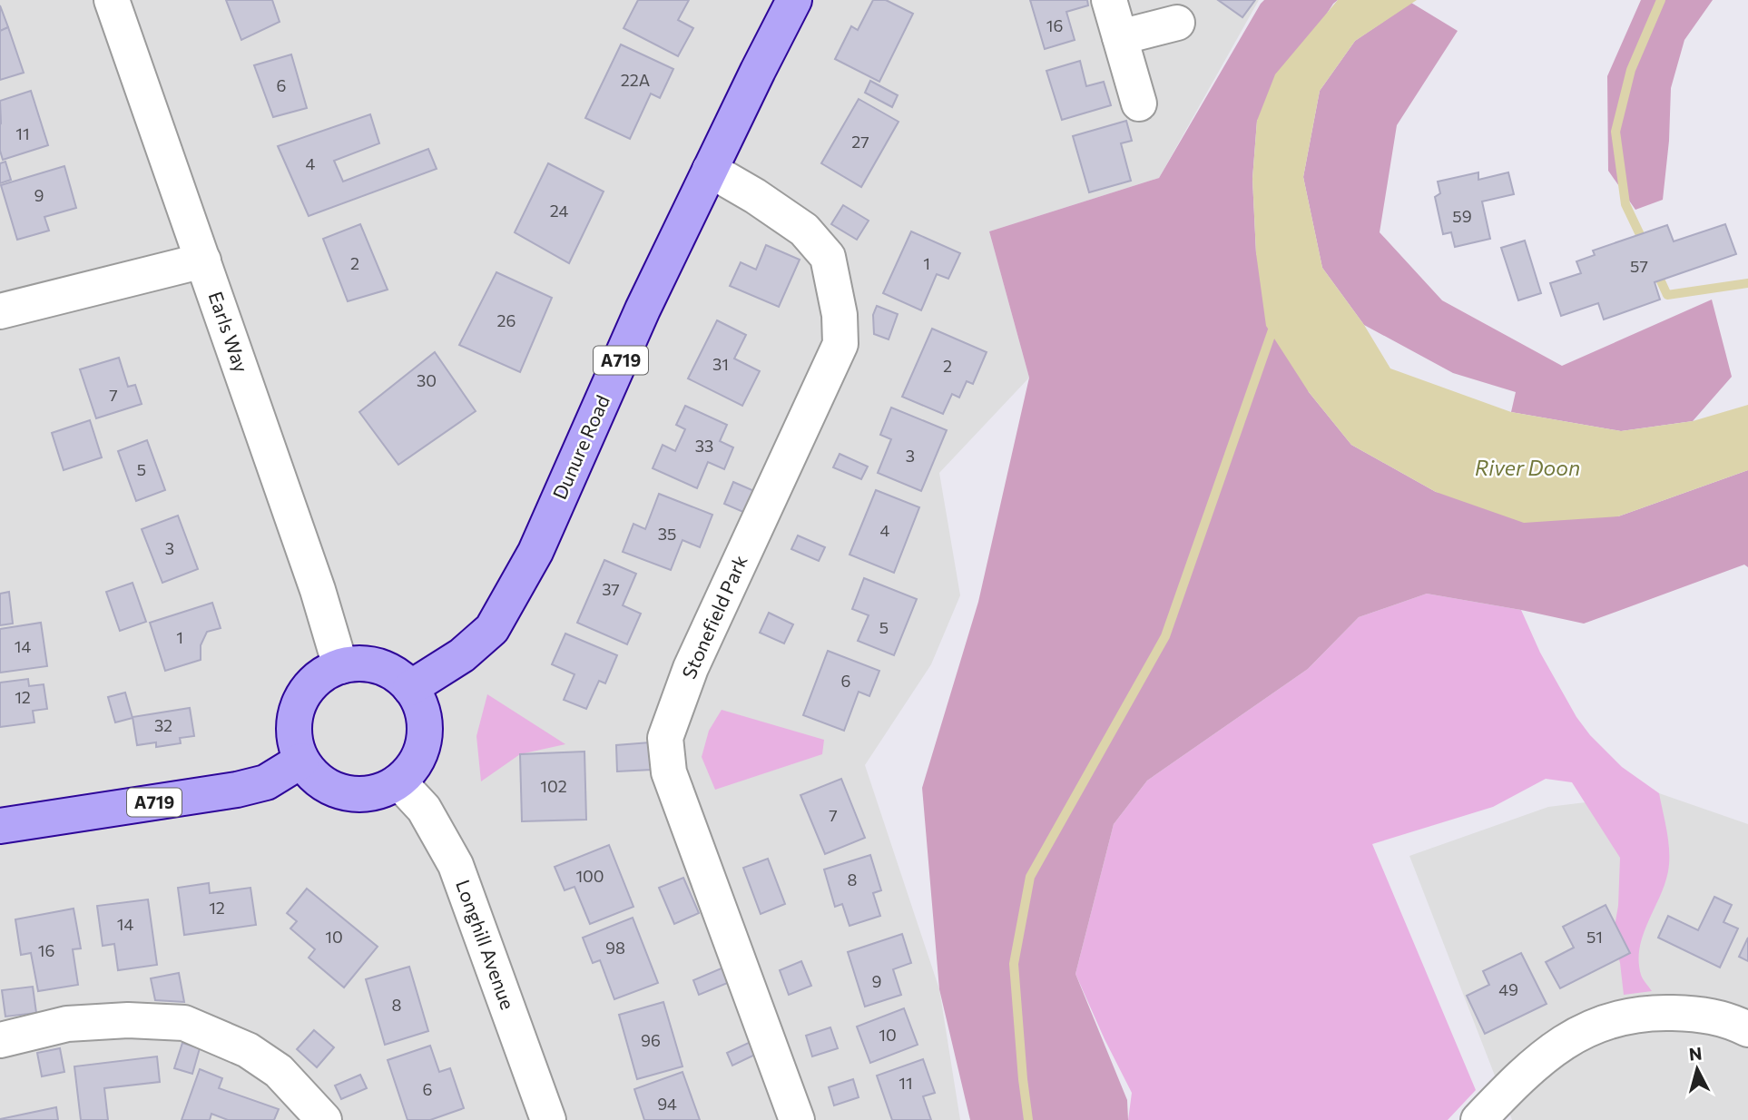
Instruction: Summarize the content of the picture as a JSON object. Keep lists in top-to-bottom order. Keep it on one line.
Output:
{"streets":{"main road":["A719","Dunure Road"],"street":["Earls Way","Stonefield Park","Longhill Avenue"]},"crossings":[["Earls Way","A719"],["Earls Way","Dunure Road"],["Earls Way","Longhill Avenue"],["A719","Dunure Road"],["A719","Longhill Avenue"],["Dunure Road","Stonefield Park"],["Dunure Road","Longhill Avenue"]],"water":["River Doon"],"house_numbers":["16","22A","6","11","27","4","9","24","59","2","1","57","26","31","2","30","7","33","3","5","4","35","3","37","5","1","14","6","12","32","102","7","100","8","12","14","10","51","98","16","9","49","8","10","96","11","6","94"],"north":"top"}
